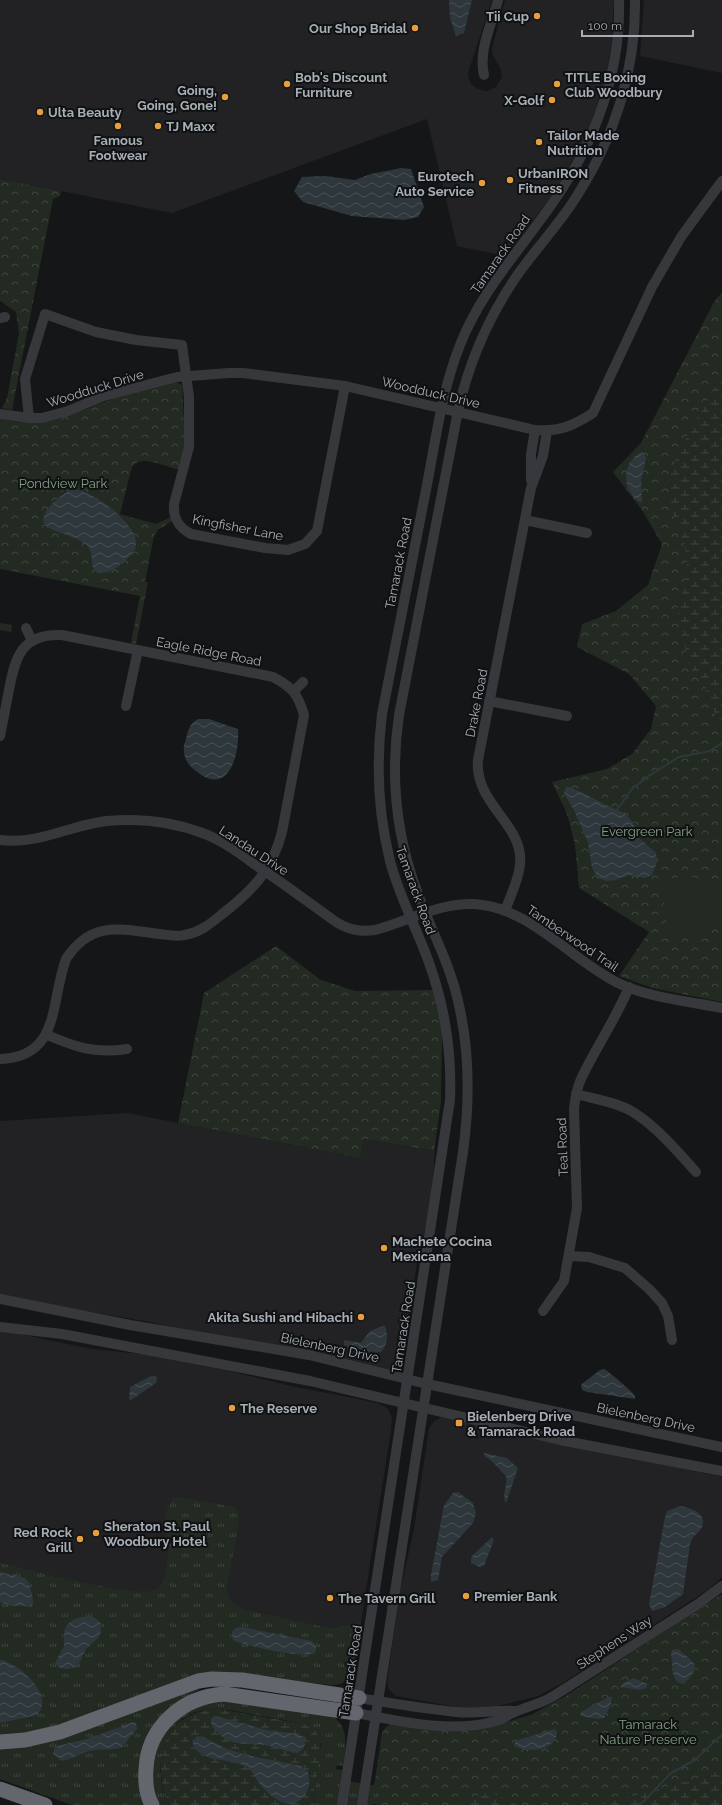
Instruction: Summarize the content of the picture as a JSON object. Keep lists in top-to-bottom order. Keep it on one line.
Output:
{"streets":{"street":["Tamarack Road","Woodduck Drive","Kingfisher Lane","Eagle Ridge Road","Drake Road","Landau Drive","Tamberwood Trail","Teal Road","Bielenberg Drive","Stephens Way"]},"crossings":[["Tamarack Road","Woodduck Drive"],["Tamarack Road","Landau Drive"],["Tamarack Road","Tamberwood Trail"],["Tamarack Road","Bielenberg Drive"],["Tamarack Road","Stephens Way"],["Woodduck Drive","Kingfisher Lane"],["Woodduck Drive","Drake Road"],["Drake Road","Tamberwood Trail"],["Landau Drive","Tamberwood Trail"],["Tamberwood Trail","Teal Road"]],"parks":["Pondview Park","Evergreen Park","Tamarack Nature Preserve"],"places":{"other":["Tii Cup","Our Shop Bridal","Bob's Discount Furniture","TITLE Boxing Club Woodbury","Going, Going, Gone!","X-Golf","Ulta Beauty","Famous Footwear","TJ Maxx","Tailor Made Nutrition","UrbanIRON Fitness","Eurotech Auto Service","Machete Cocina Mexicana","Akita Sushi and Hibachi","The Reserve","Sheraton St. Paul Woodbury Hotel","Red Rock Grill","Premier Bank","The Tavern Grill"],"transit":["Bielenberg Drive & Tamarack Road"]},"scale_bar":"100 m"}
